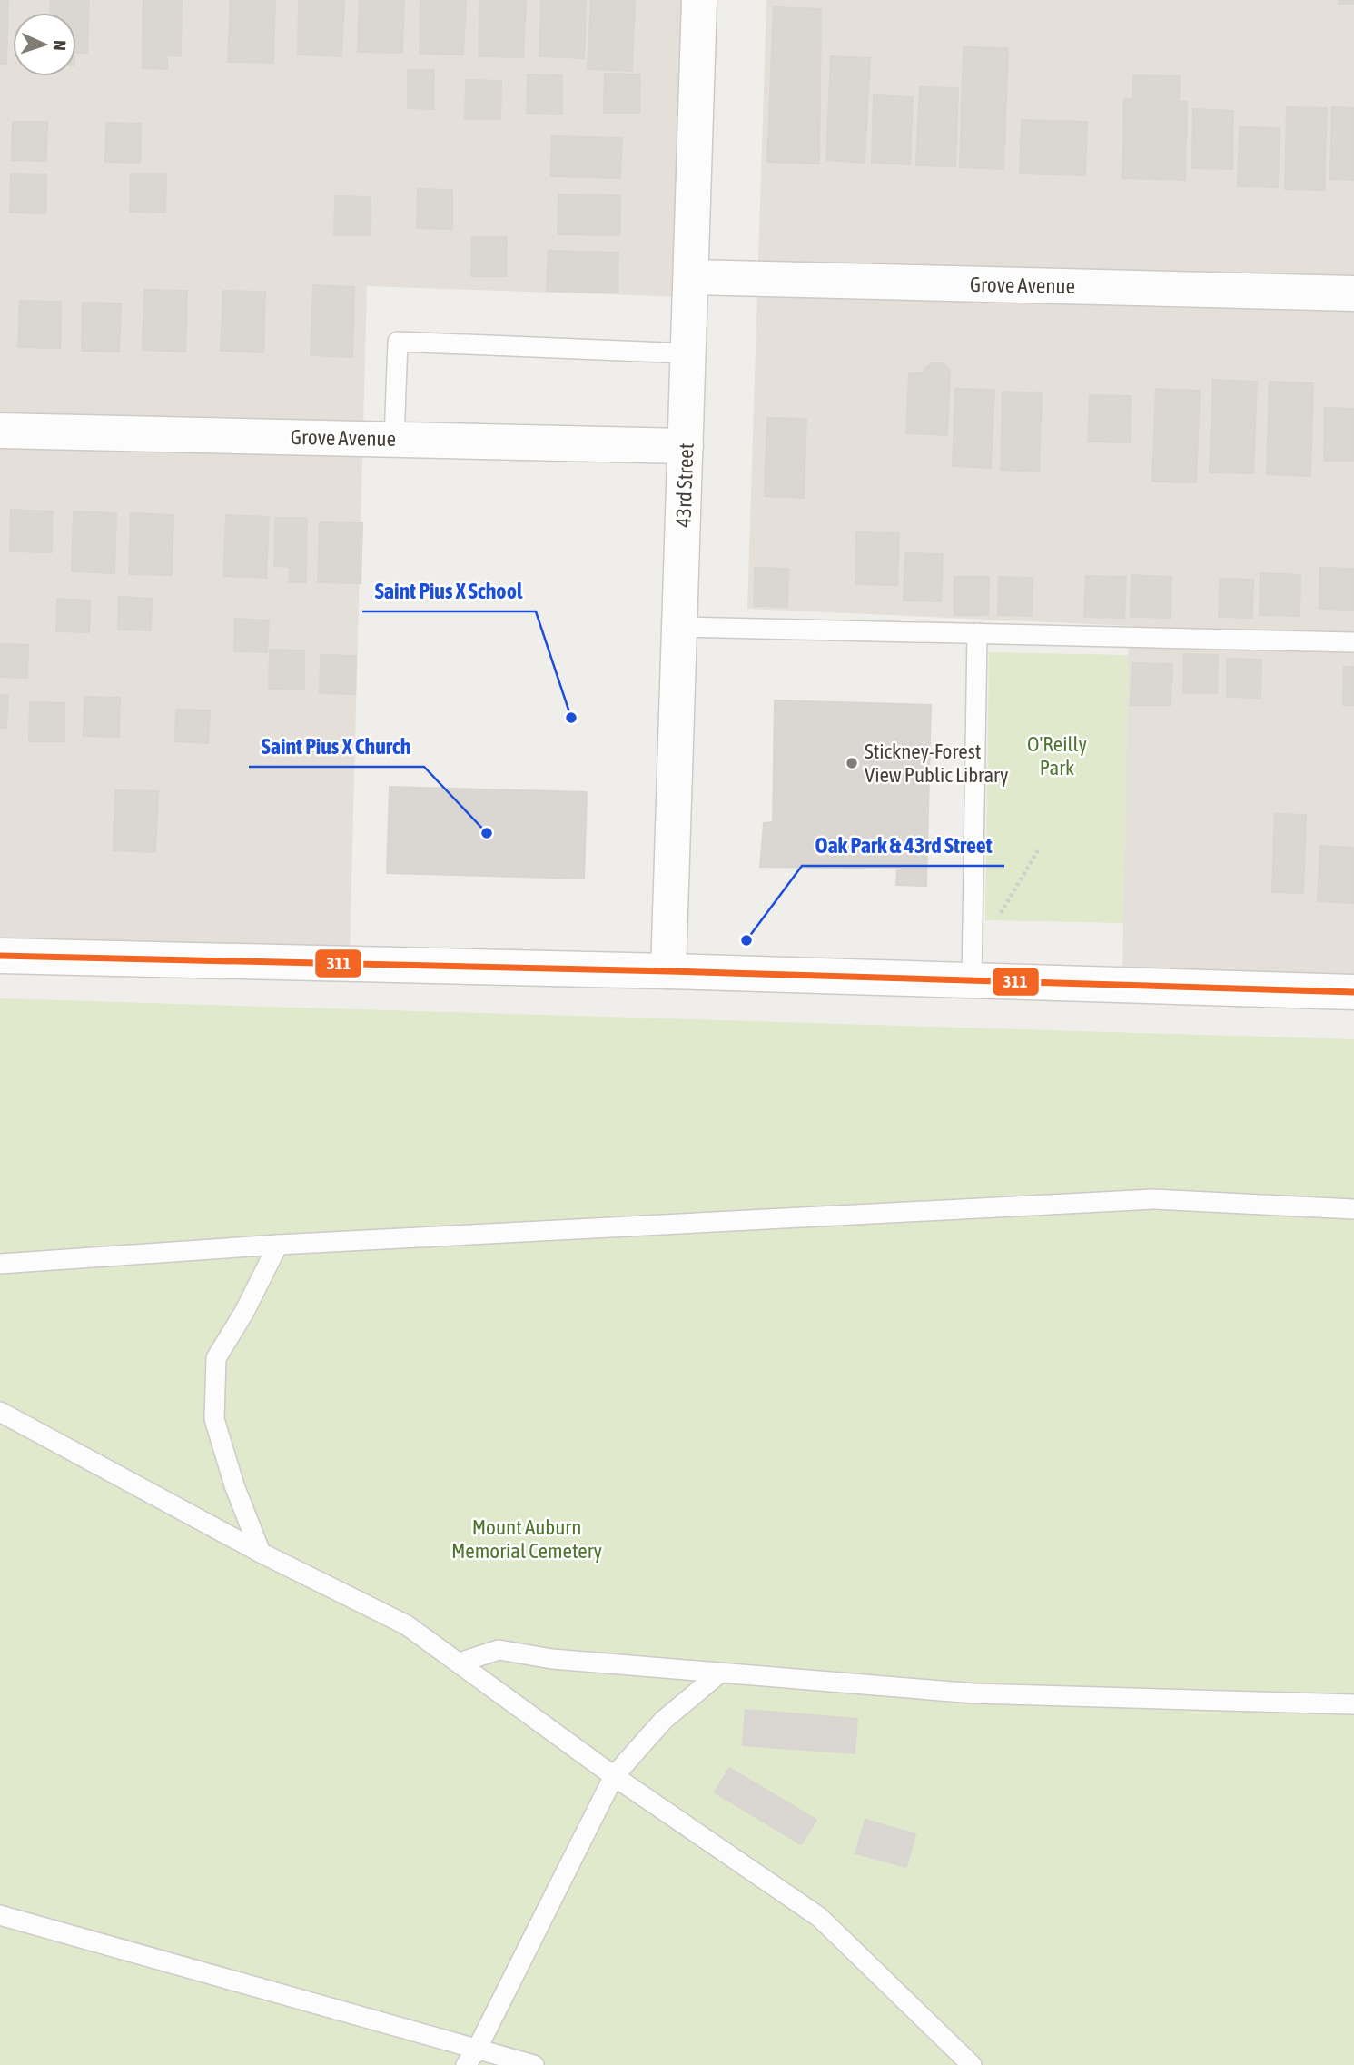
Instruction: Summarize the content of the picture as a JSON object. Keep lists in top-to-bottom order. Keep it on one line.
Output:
{"streets":{"street":["Grove Avenue","43rd Street"]},"crossings":[["Grove Avenue","43rd Street"]],"parks":["O'Reilly Park","Mount Auburn Memorial Cemetery"],"places":["Saint Pius X School","Stickney-Forest View Public Library","Saint Pius X Church","Oak Park & 43rd Street"],"lines":["transit line 311"],"north":"right"}
